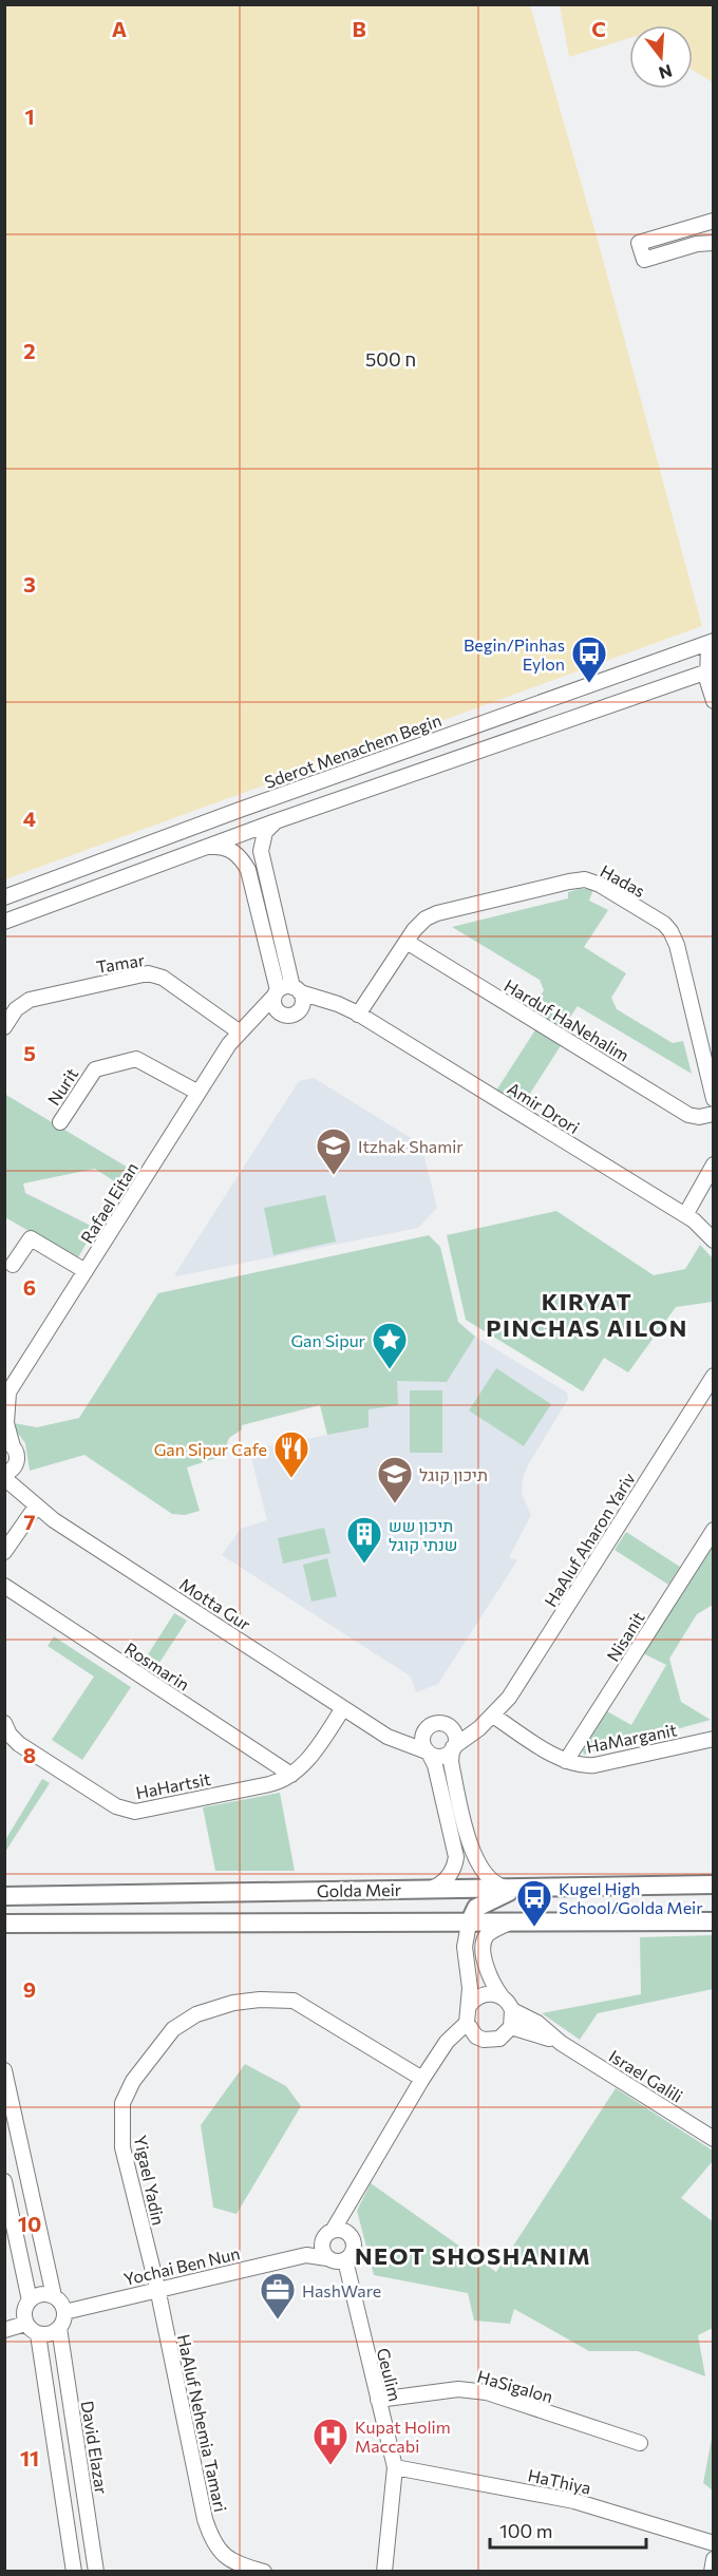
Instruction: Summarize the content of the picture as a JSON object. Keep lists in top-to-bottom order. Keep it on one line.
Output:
{"streets":{"main road":["Golda Meir"],"street":["Sderot Menachem Begin","Hadas","Tamar","Harduf HaNehalim","Nurit","Amir Drori","Rafael Eitan","HaAluf Aharon Yariv","Motta Gur","Nisanit","Rosmarin","HaMarganit","HaHartsit","Israel Galili","Yigael Yadin","Yochai Ben Nun","Geulim","HaSigalon","HaAluf Nehemia Tamari","David Elazar","HaThiya"]},"crossings":[["Hadas","Harduf HaNehalim"],["Hadas","Amir Drori"],["Tamar","Rafael Eitan"],["Nurit","Rafael Eitan"],["Amir Drori","Rafael Eitan"],["HaAluf Aharon Yariv","Motta Gur"],["HaAluf Aharon Yariv","HaMarganit"],["Motta Gur","HaHartsit"],["Nisanit","HaMarganit"],["Rosmarin","HaHartsit"],["Yigael Yadin","Yochai Ben Nun"],["Yigael Yadin","HaAluf Nehemia Tamari"],["Yochai Ben Nun","Geulim"],["Yochai Ben Nun","HaAluf Nehemia Tamari"],["Yochai Ben Nun","David Elazar"],["Geulim","HaSigalon"],["Geulim","HaThiya"]],"districts":["ח 500","KIRYAT PINCHAS AILON","NEOT SHOSHANIM"],"places":{"bus stop":["Begin/Pinhas Eylon","Kugel High School/Golda Meir"],"school or university":["Itzhak Shamir","תיכון קוגל"],"place":["Gan Sipur"],"restaurant":["Gan Sipur Cafe"],"building":["תיכון שש שנתי קוגל"],"office":["HashWare"],"hospital":["Kupat Holim Maccabi"]},"scale_bar":"100 m","north":"bottom","grid":{"columns":["A","B","C"],"rows":["1","2","3","4","5","6","7","8","9","10","11"]}}
